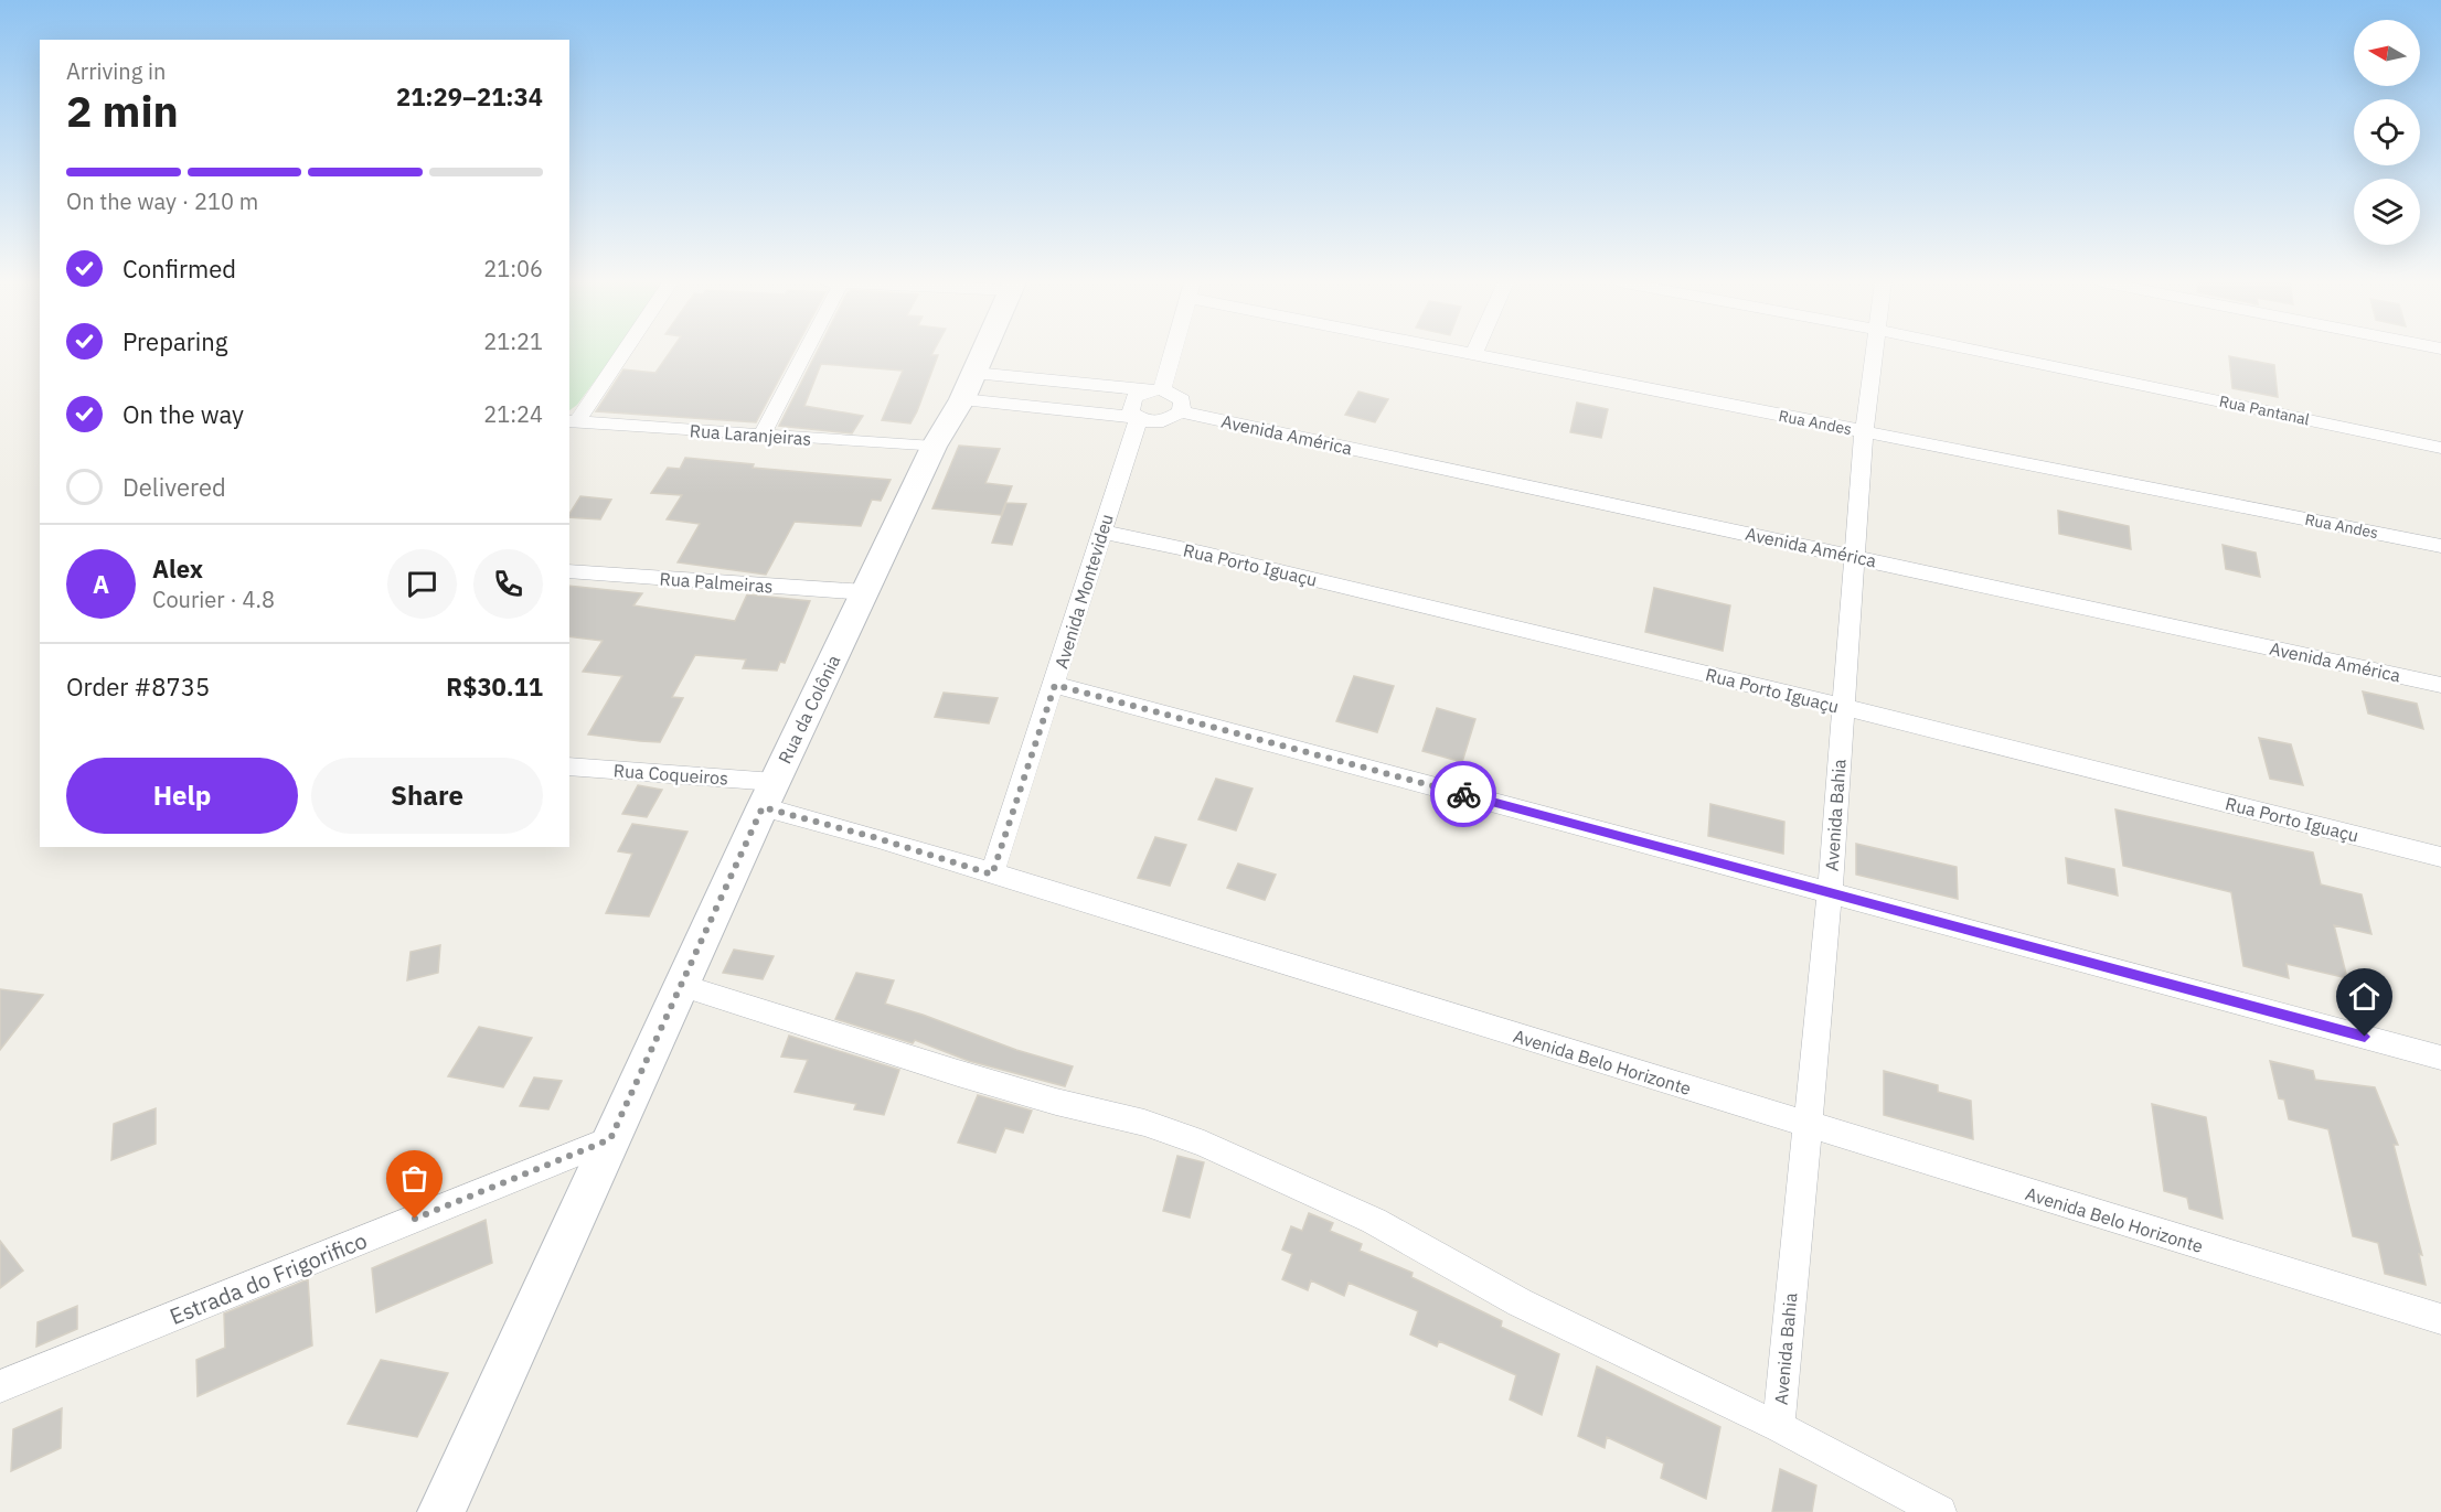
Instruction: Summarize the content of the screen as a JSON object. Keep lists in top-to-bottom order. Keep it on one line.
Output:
{"streets":{"main road":["Rua da Colônia"],"street":["Rua Pantanal","Rua Andes","Rua Laranjeiras","Avenida América","Rua Porto Iguaçu","Rua Palmeiras","Avenida Montevideu","Rua Coqueiros","Avenida Bahia","Avenida Belo Horizonte","Estrada do Frigorifico"]},"crossings":[["Rua Andes","Avenida Bahia"],["Rua Laranjeiras","Rua da Colônia"],["Avenida América","Avenida Bahia"],["Rua Porto Iguaçu","Avenida Montevideu"],["Rua Porto Iguaçu","Avenida Bahia"],["Rua Palmeiras","Rua da Colônia"],["Avenida Montevideu","Avenida Belo Horizonte"],["Rua da Colônia","Rua Coqueiros"],["Rua da Colônia","Avenida Belo Horizonte"],["Rua da Colônia","Estrada do Frigorifico"],["Rua Coqueiros","Avenida Belo Horizonte"],["Avenida Bahia","Avenida Belo Horizonte"]],"north":"left","page":{"heading":["2 min","Arriving in","21:29–21:34"],"panel":["Alex","Courier · 4.8","Order #8735","R$30.11"],"bar":"On the way · 210 m","list":[["Confirmed","21:06"],["Preparing","21:21"],["On the way","21:24"],"Delivered"],"round":"A","buttons":["Help","Share"]}}
